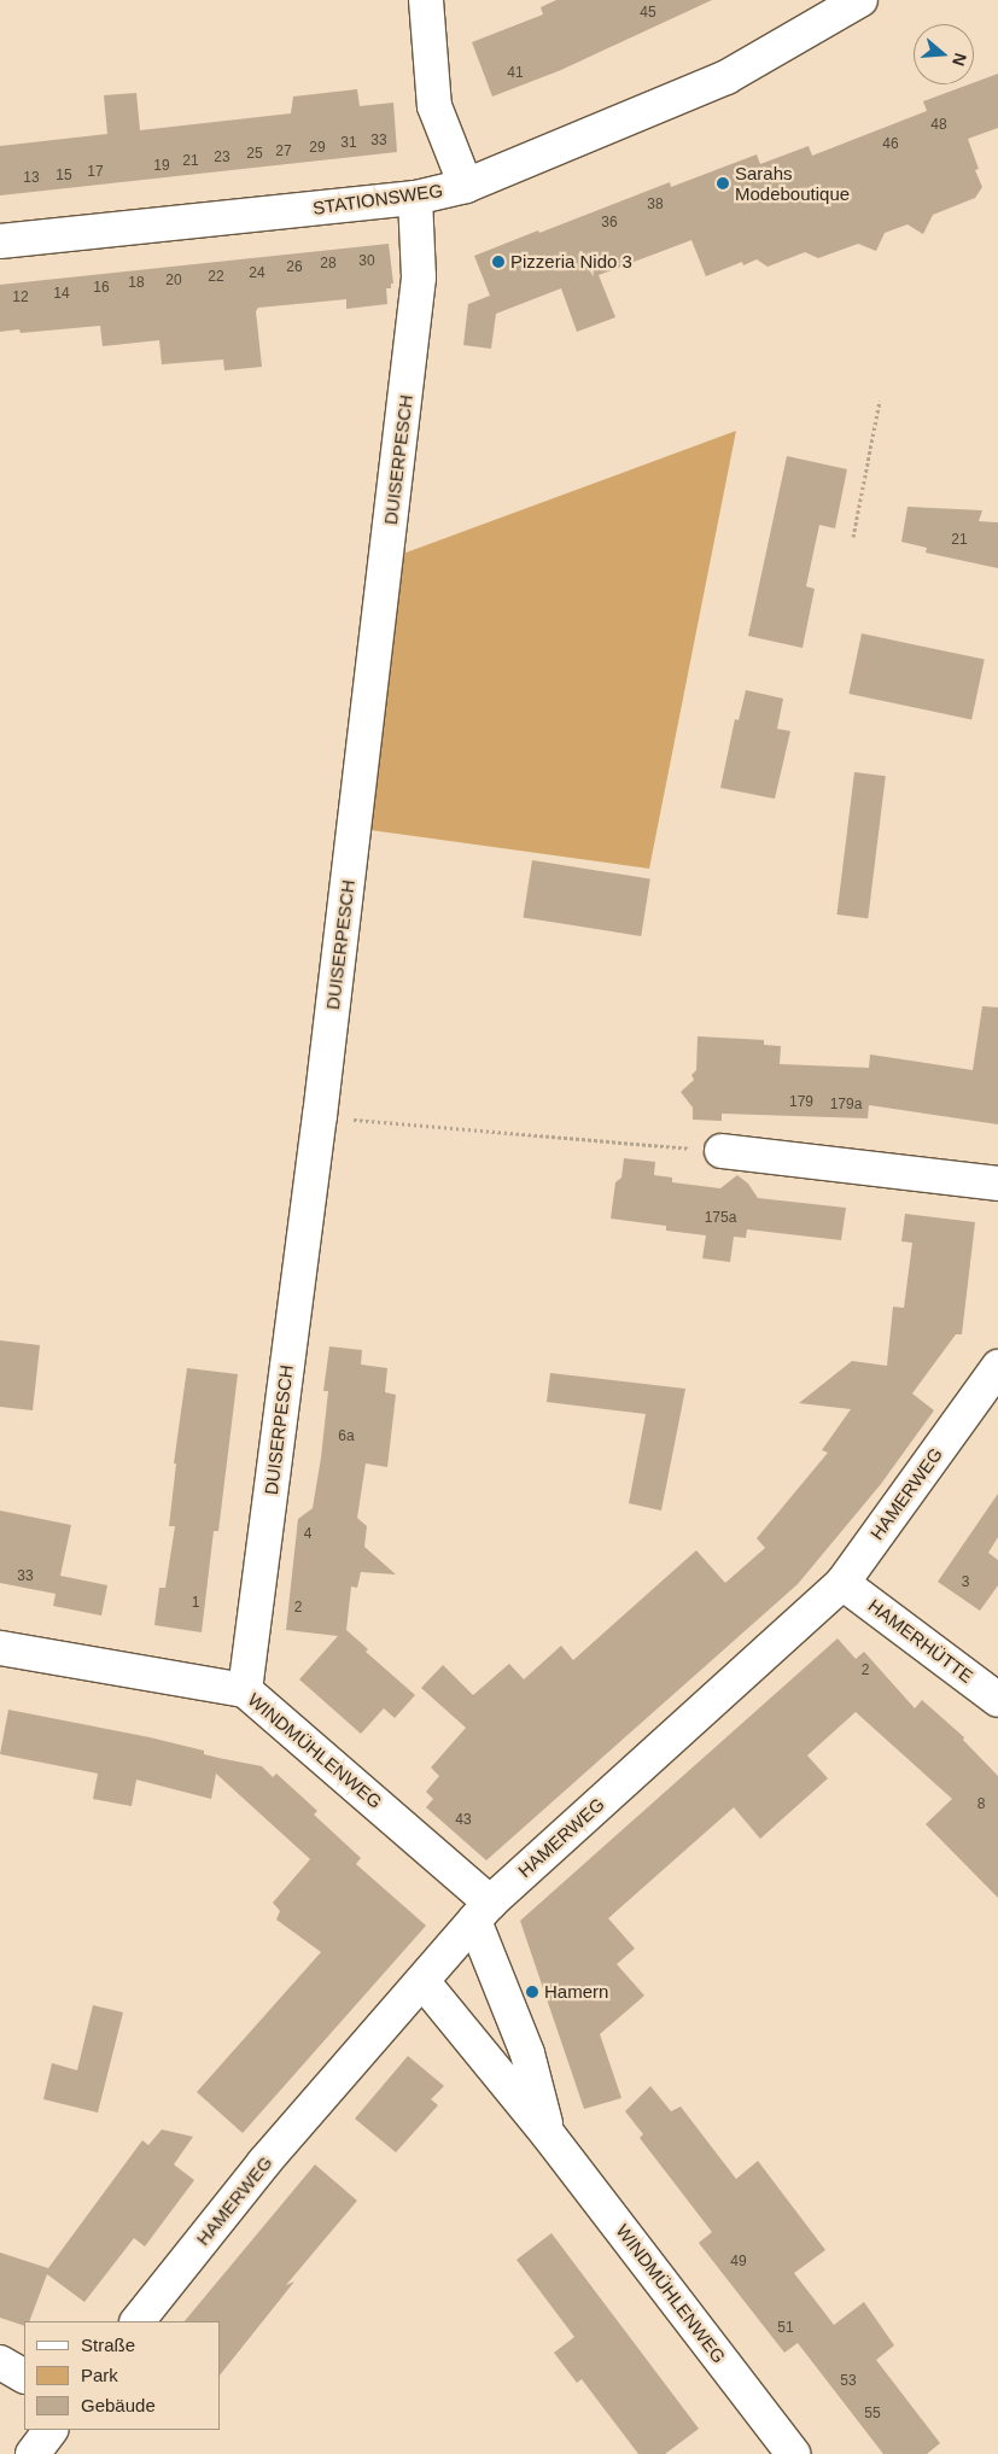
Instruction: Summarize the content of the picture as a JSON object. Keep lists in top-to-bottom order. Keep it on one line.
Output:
{"streets":{"street":["STATIONSWEG","DUISERPESCH","HAMERWEG","HAMERHÜTTE","WINDMÜHLENWEG"]},"crossings":[["STATIONSWEG","DUISERPESCH"],["DUISERPESCH","WINDMÜHLENWEG"],["HAMERWEG","HAMERHÜTTE"],["HAMERWEG","WINDMÜHLENWEG"]],"places":["Sarahs Modeboutique","Pizzeria Nido 3","Hamern"],"house_numbers":["45","41","48","33","31","46","29","27","25","23","21","19","17","15","13","38","36","30","28","26","24","22","20","18","16","14","12","21","179","179a","175a","6a","4","33","3","1","2","2","8","43","49","51","53","55"],"legend":["Straße","Park","Gebäude"],"north":"right"}
